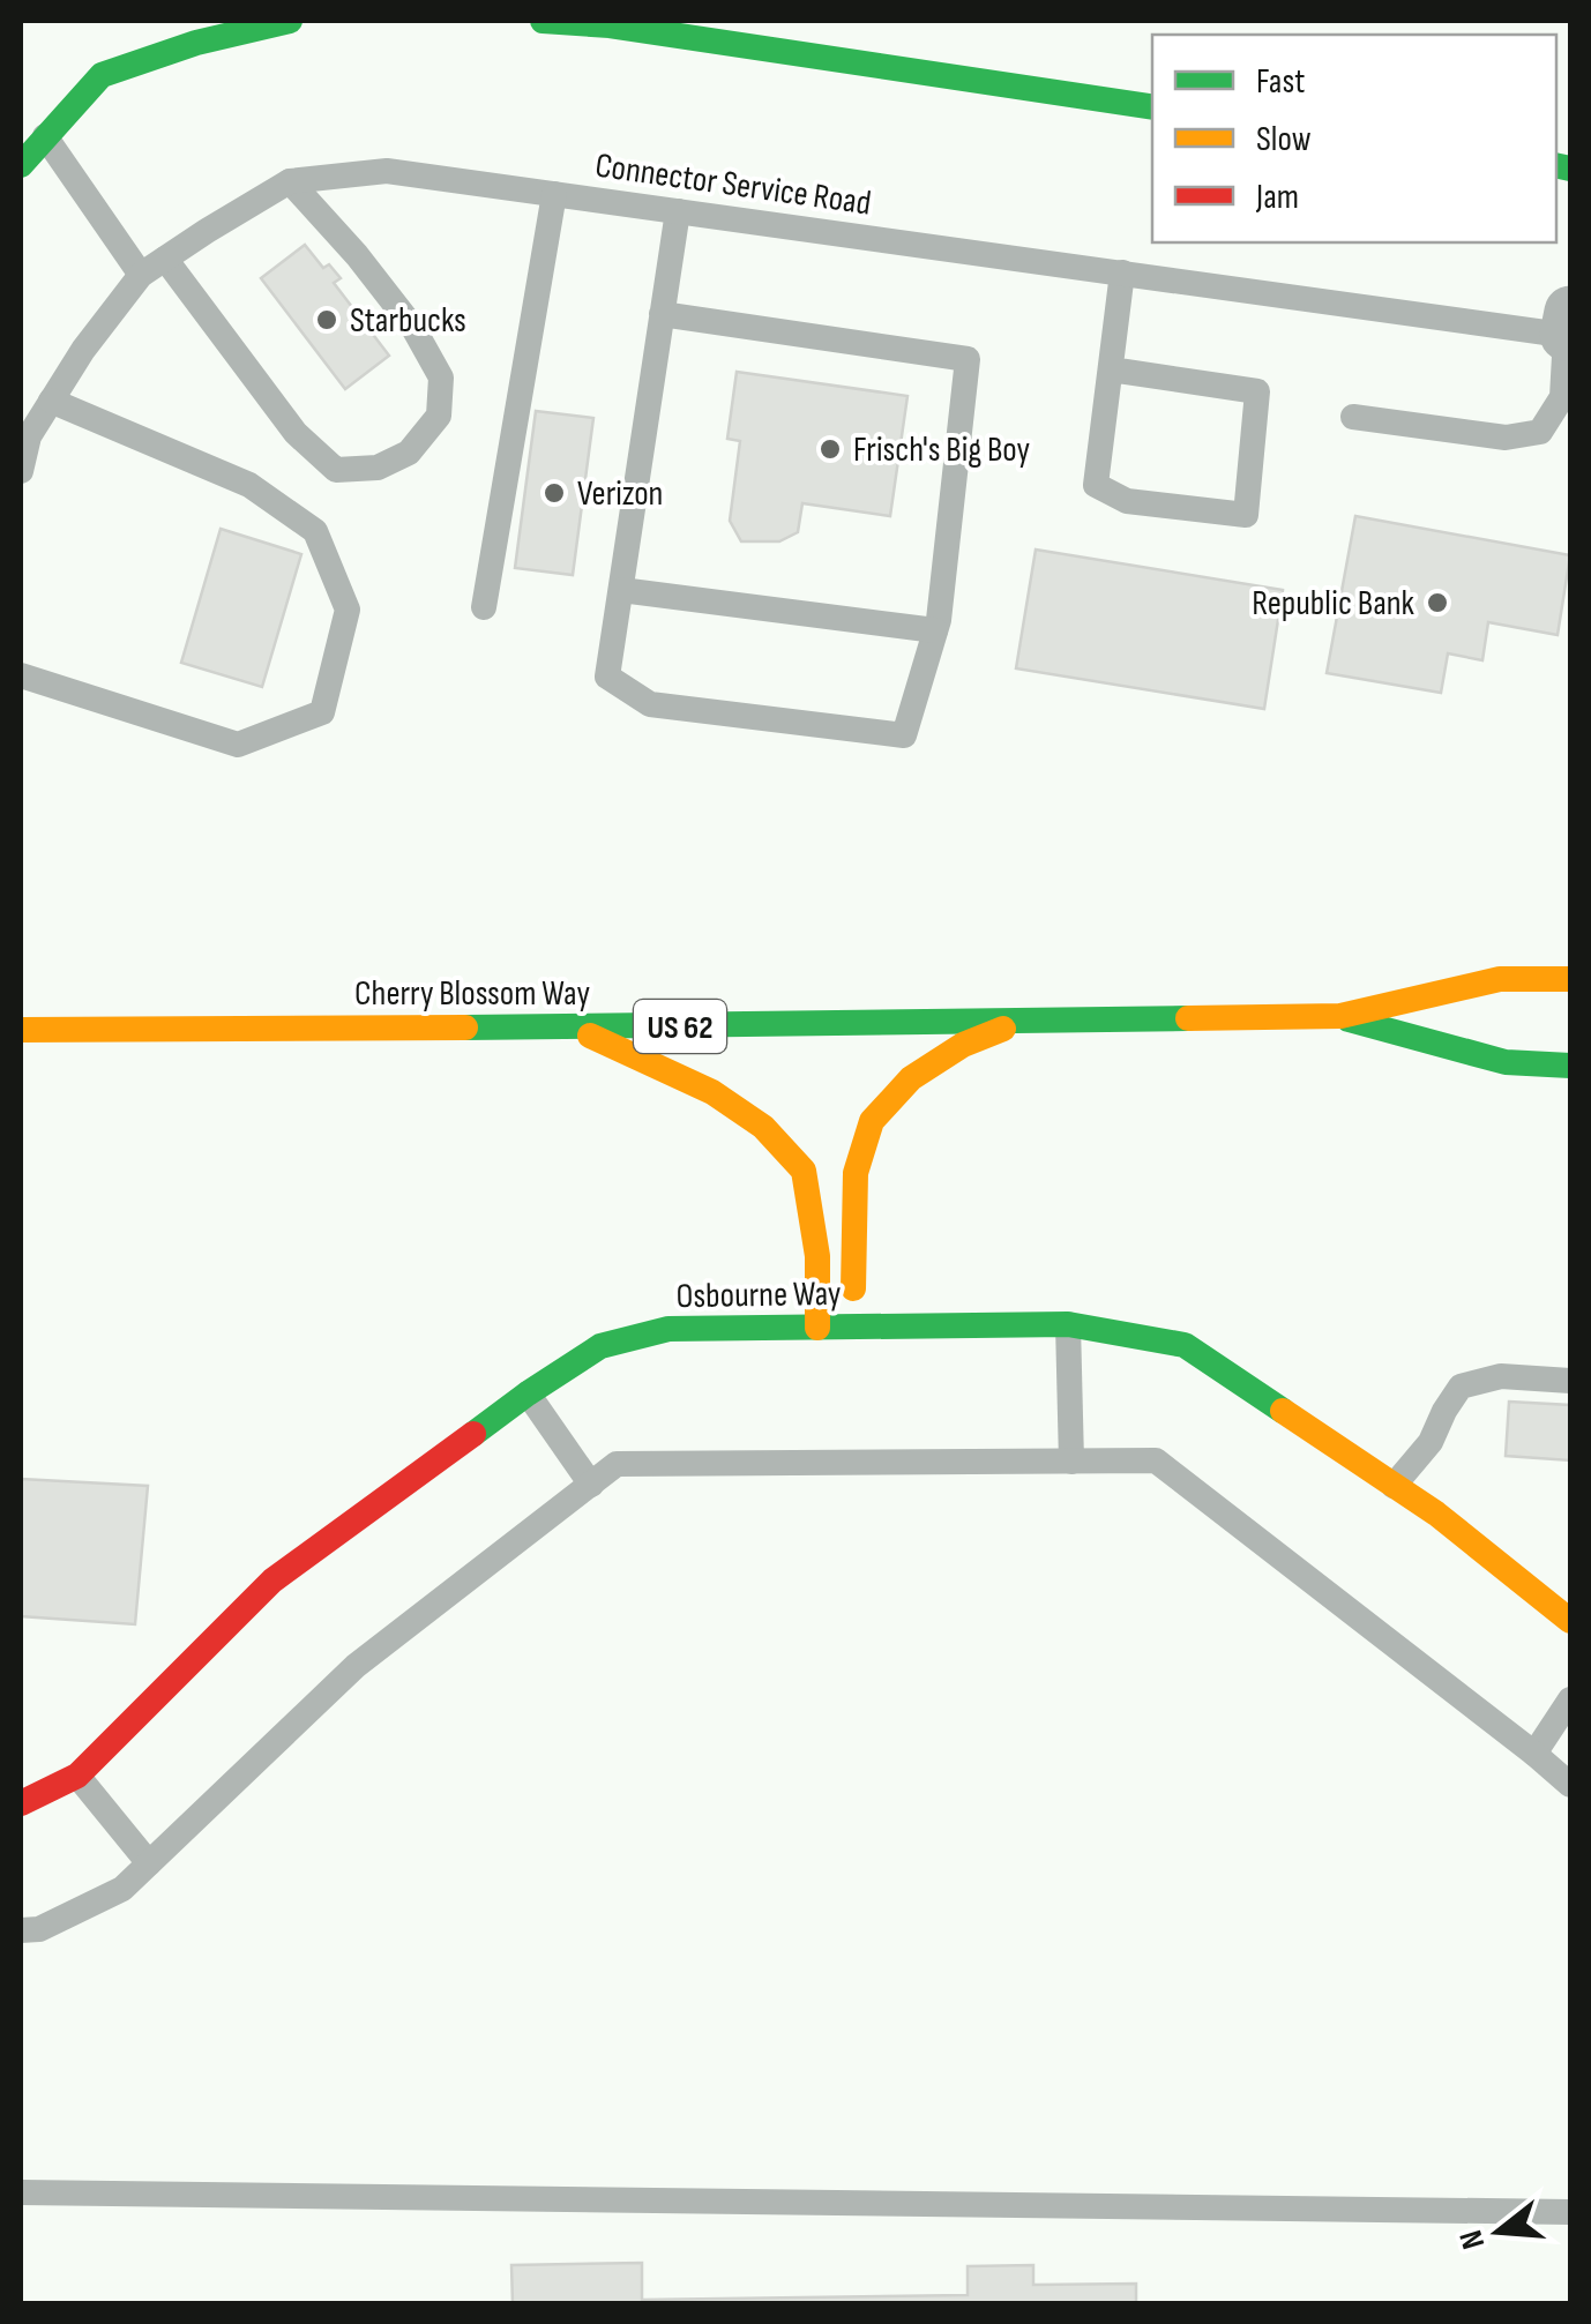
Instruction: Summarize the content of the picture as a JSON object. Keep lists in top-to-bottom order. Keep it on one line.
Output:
{"streets":{"main road":["Cherry Blossom Way","US 62","Osbourne Way"],"lane":["Connector Service Road"]},"places":["Starbucks","Frisch's Big Boy","Verizon","Republic Bank"],"legend":["Fast","Slow","Jam"],"north":"left"}
